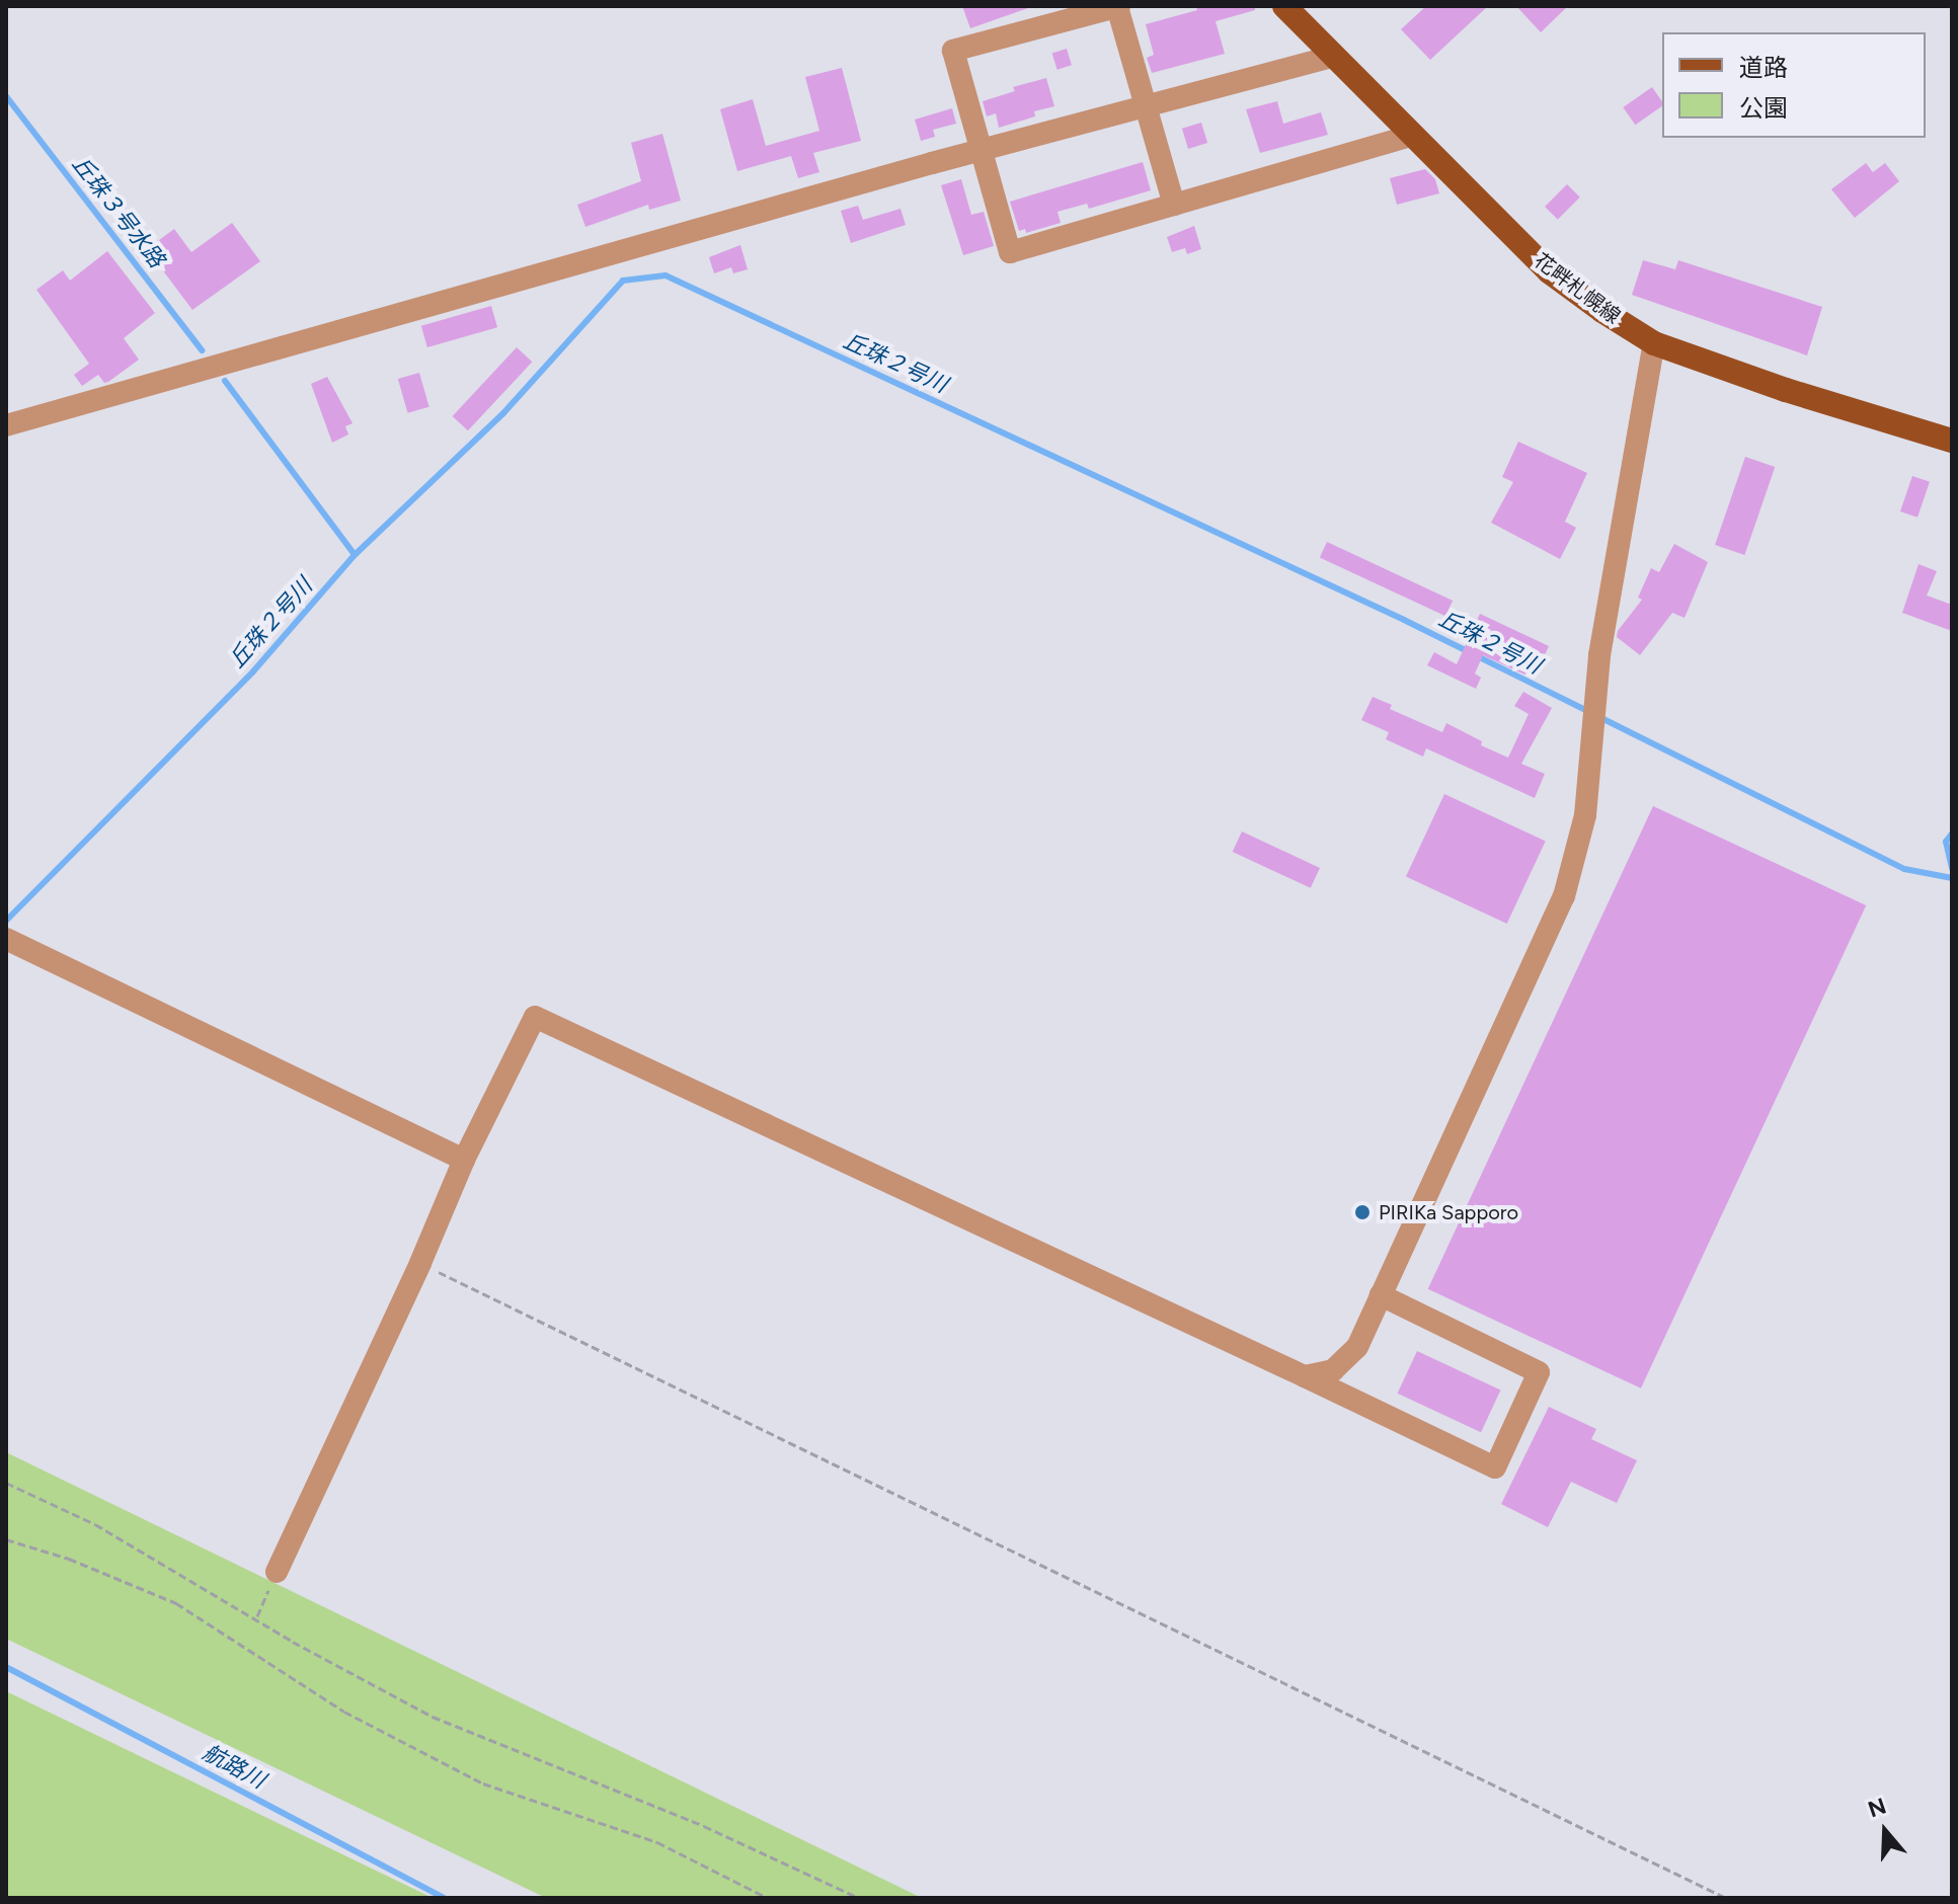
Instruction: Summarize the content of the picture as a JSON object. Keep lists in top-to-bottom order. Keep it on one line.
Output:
{"streets":{"main road":["花畔札幌線"]},"water":["丘珠３号水路","丘珠２号川","航路川"],"places":["PIRIKa Sapporo"],"legend":["道路","公園"],"north":"top"}
